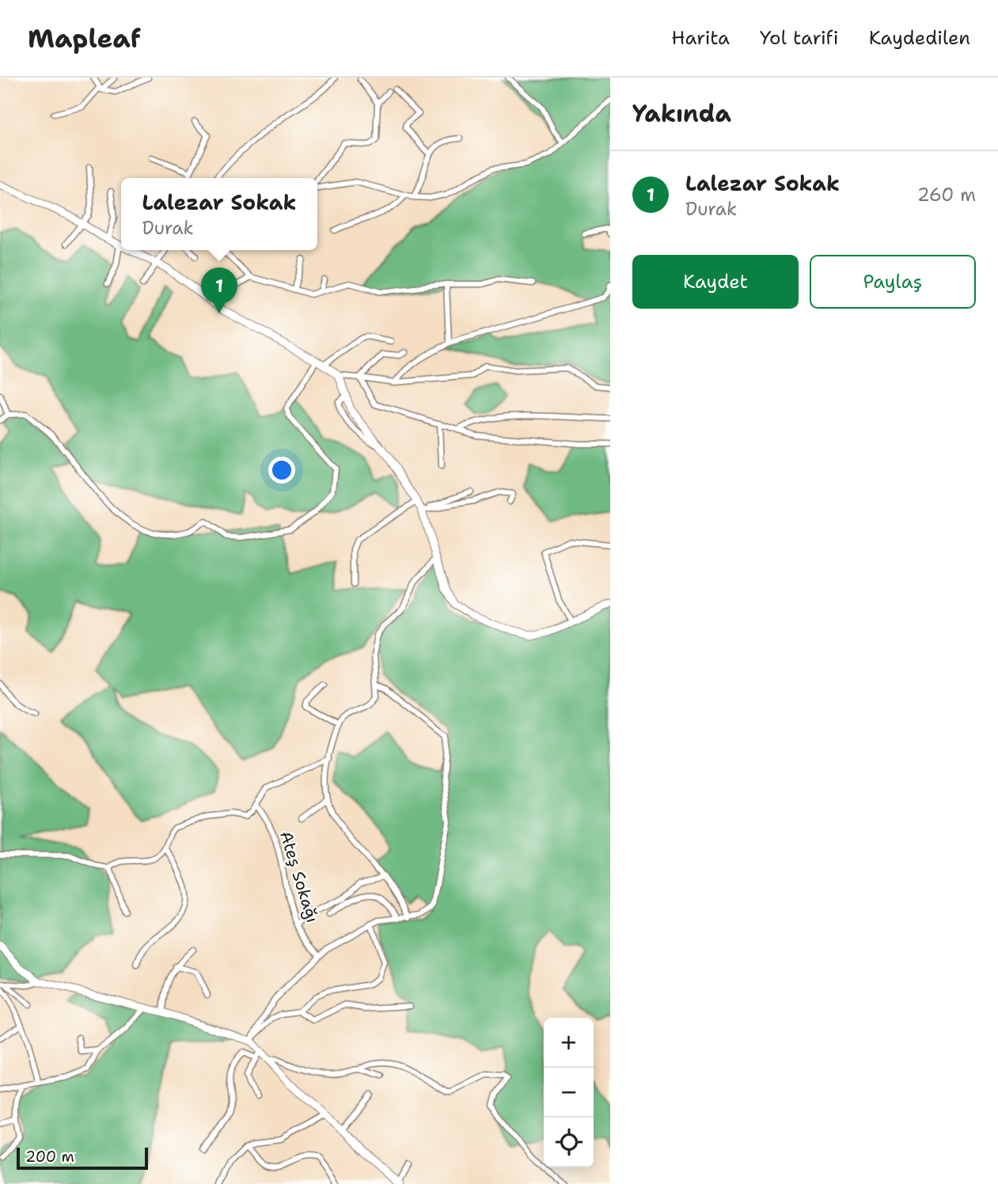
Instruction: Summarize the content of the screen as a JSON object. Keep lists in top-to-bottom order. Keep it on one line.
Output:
{"streets":{"street":["Ateş Sokağı"]},"scale_bar":"200 m","page":{"header":"Mapleaf","nav":["Harita","Yol tarifi","Kaydedilen"],"heading":"Yakında","list":[{"mark":"1","name":"Lalezar Sokak","note":"Durak","value":"260 m"}],"popup":["Lalezar Sokak","Durak"],"buttons":["Kaydet","Paylaş"],"pins":"1","map_buttons":["+","−"],"scale":"200 m"}}
